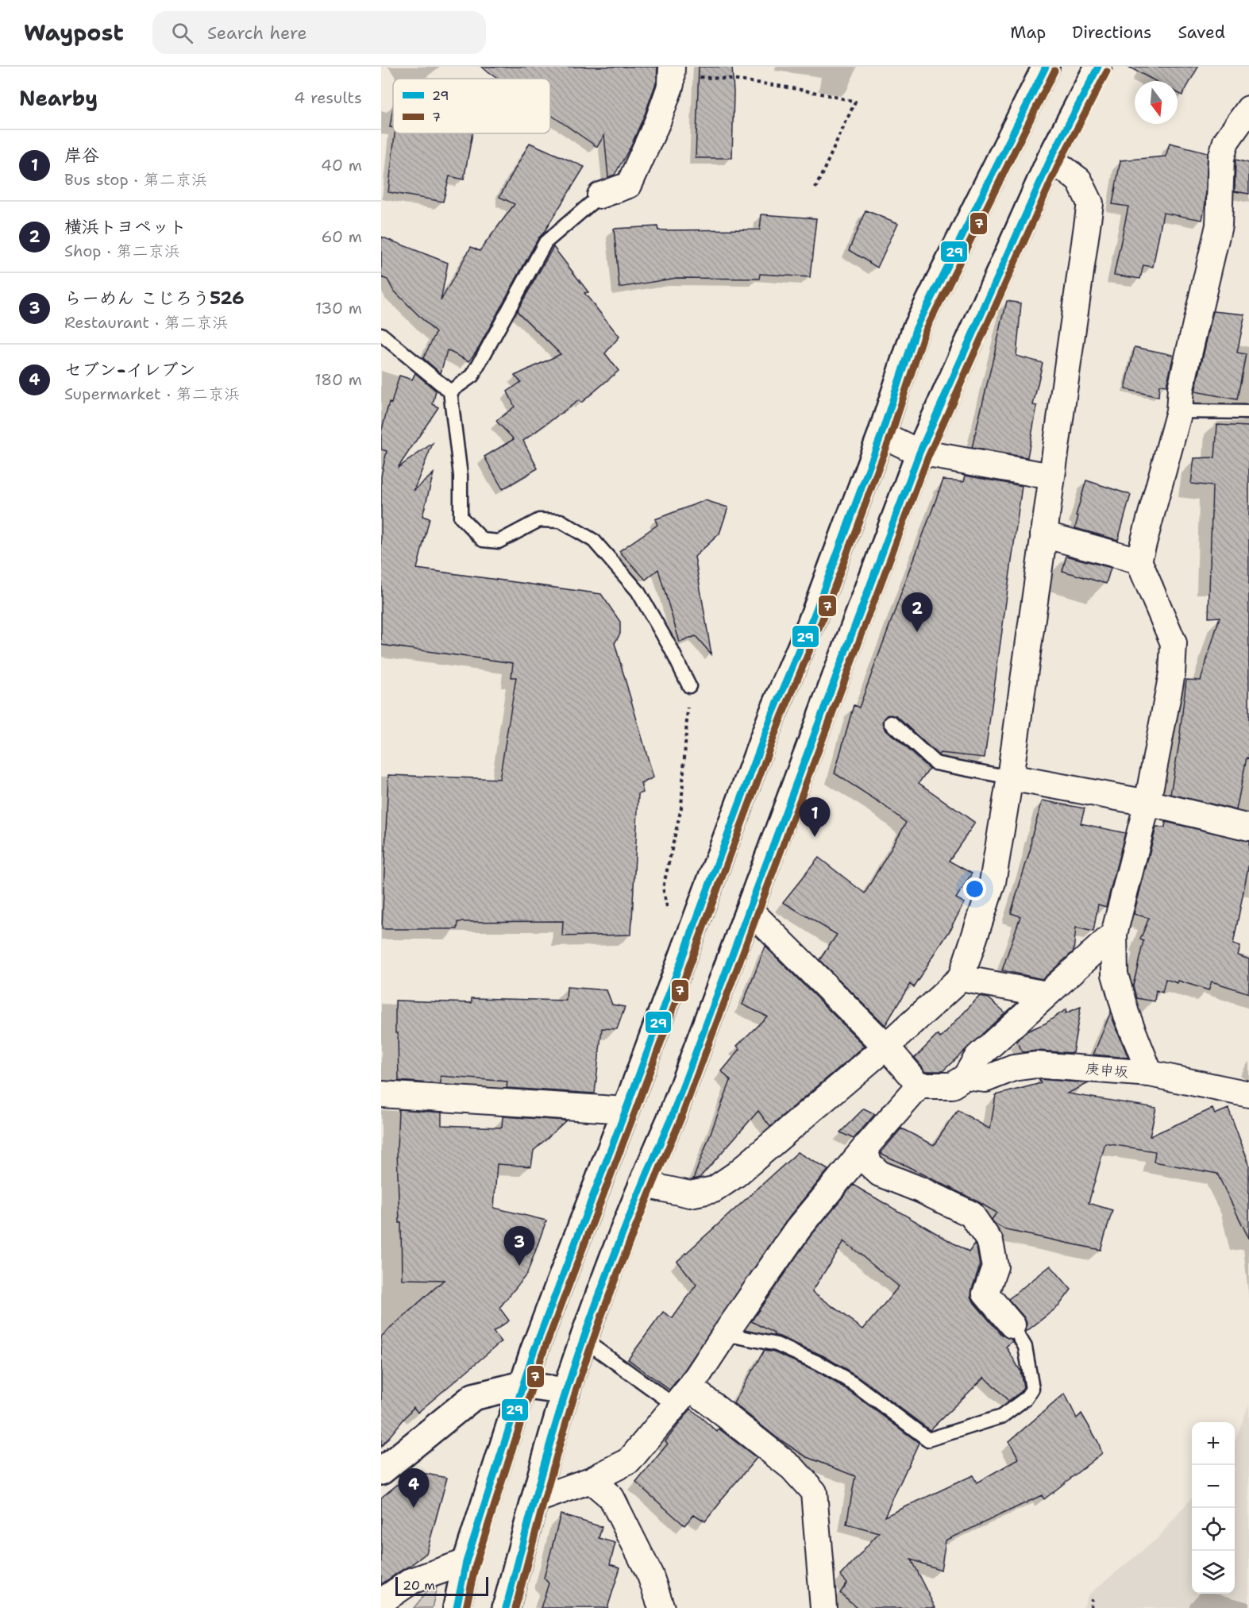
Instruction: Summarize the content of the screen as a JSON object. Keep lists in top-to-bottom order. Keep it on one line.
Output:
{"streets":{"street":["庚申坂"]},"lines":["transit line 29","transit line 7"],"legend":["29","7"],"scale_bar":"20 m","north":"bottom","page":{"header":"Waypost","search":"Search here","nav":["Map","Directions","Saved"],"heading":["Nearby","4 results"],"list":[{"mark":"1","name":"岸谷","note":"Bus stop · 第二京浜","value":"40 m"},{"mark":"2","name":"横浜トヨペット","note":"Shop · 第二京浜","value":"60 m"},{"mark":"3","name":"らーめん こじろう526","note":"Restaurant · 第二京浜","value":"130 m"},{"mark":"4","name":"セブン-イレブン","note":"Supermarket · 第二京浜","value":"180 m"}],"pins":["2","1","3","4"],"map_buttons":["+","−"],"scale":"20 m"}}
